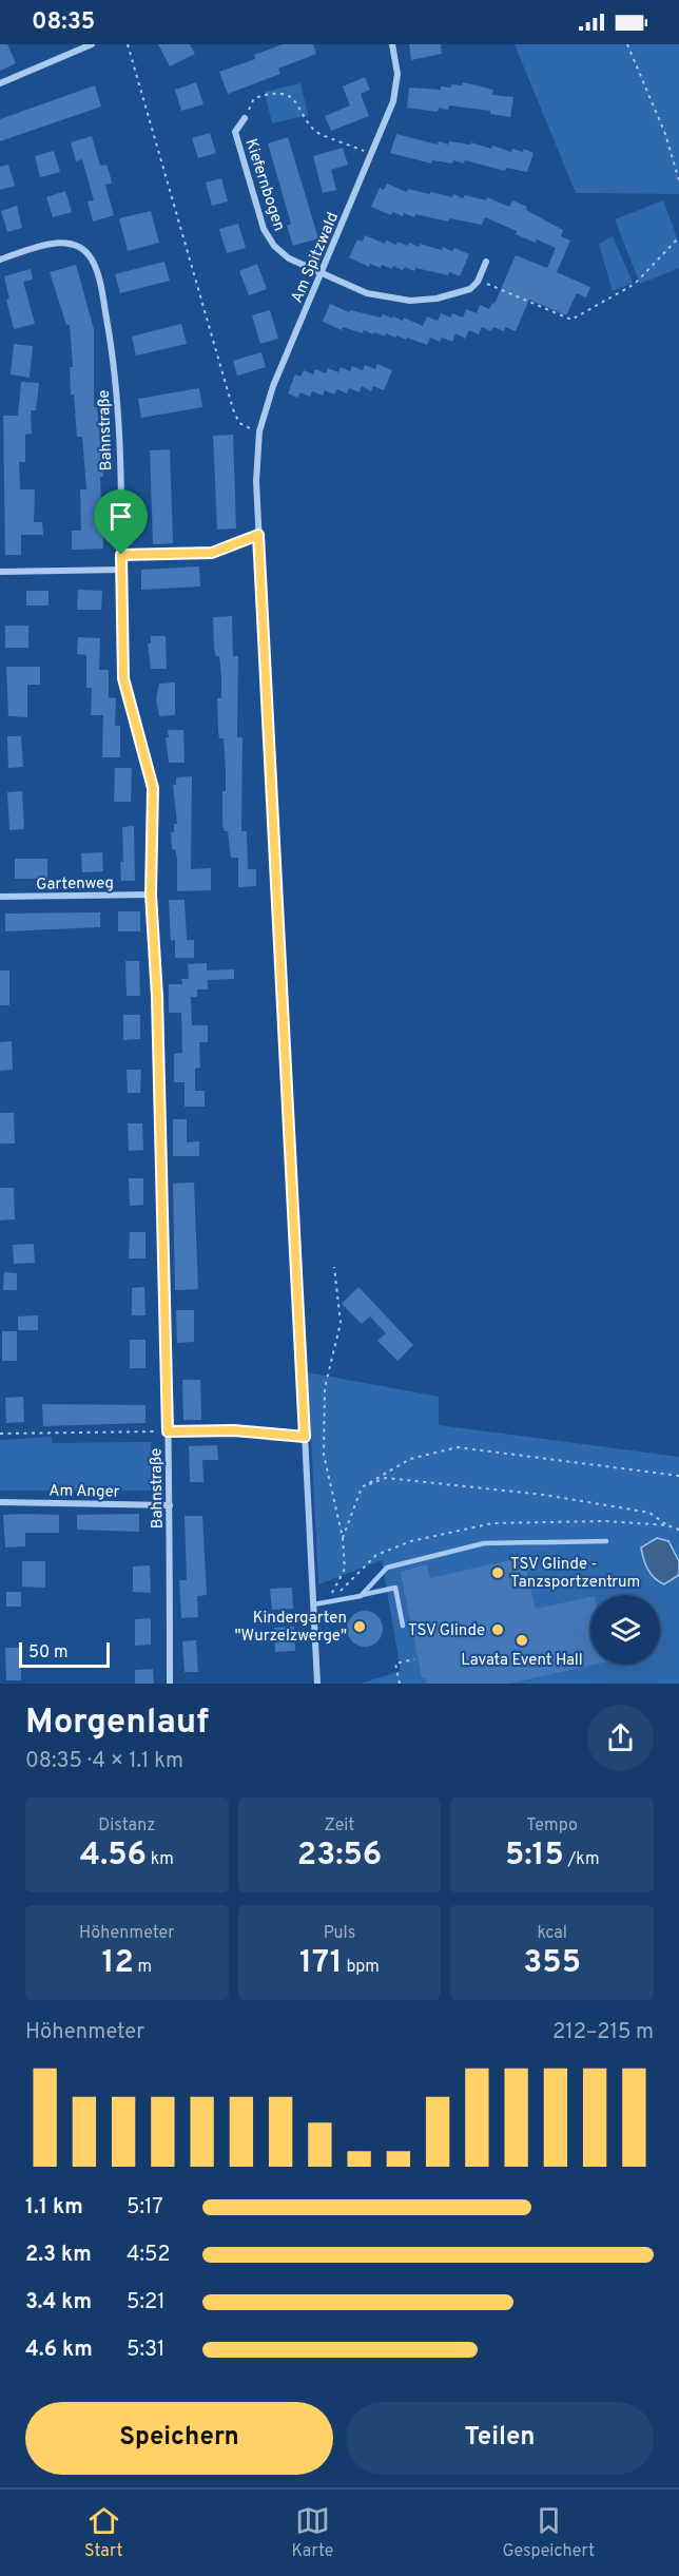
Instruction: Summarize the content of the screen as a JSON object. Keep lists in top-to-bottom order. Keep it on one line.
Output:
{"streets":{"street":["Kiefernbogen","Am Spitzwald","Bahnstraße","Gartenweg","Am Anger"]},"crossings":[["Kiefernbogen","Am Spitzwald"],["Bahnstraße","Gartenweg"],["Bahnstraße","Am Anger"]],"places":["TSV Glinde - Tanzsportzentrum","Kindergarten \"Wurzelzwerge\"","TSV Glinde","Lavata Event Hall"],"scale_bar":"50 m","page":{"status":"08:35","scale":"50 m","heading":["Morgenlauf","08:35 · 4 × 1.1 km"],"stats":[["Distanz","4.56 km"],["Zeit","23:56"],["Tempo","5:15 /km"],["Höhenmeter","12 m"],["Puls","171 bpm"],["kcal","355"]],"chart":["Höhenmeter","212–215 m"],"list":[{"name":"1.1 km","note":"5:17"},{"name":"2.3 km","note":"4:52"},{"name":"3.4 km","note":"5:21"},{"name":"4.6 km","note":"5:31"}],"buttons":["Speichern","Teilen"],"tabs":["Start","Karte","Gespeichert"]}}
